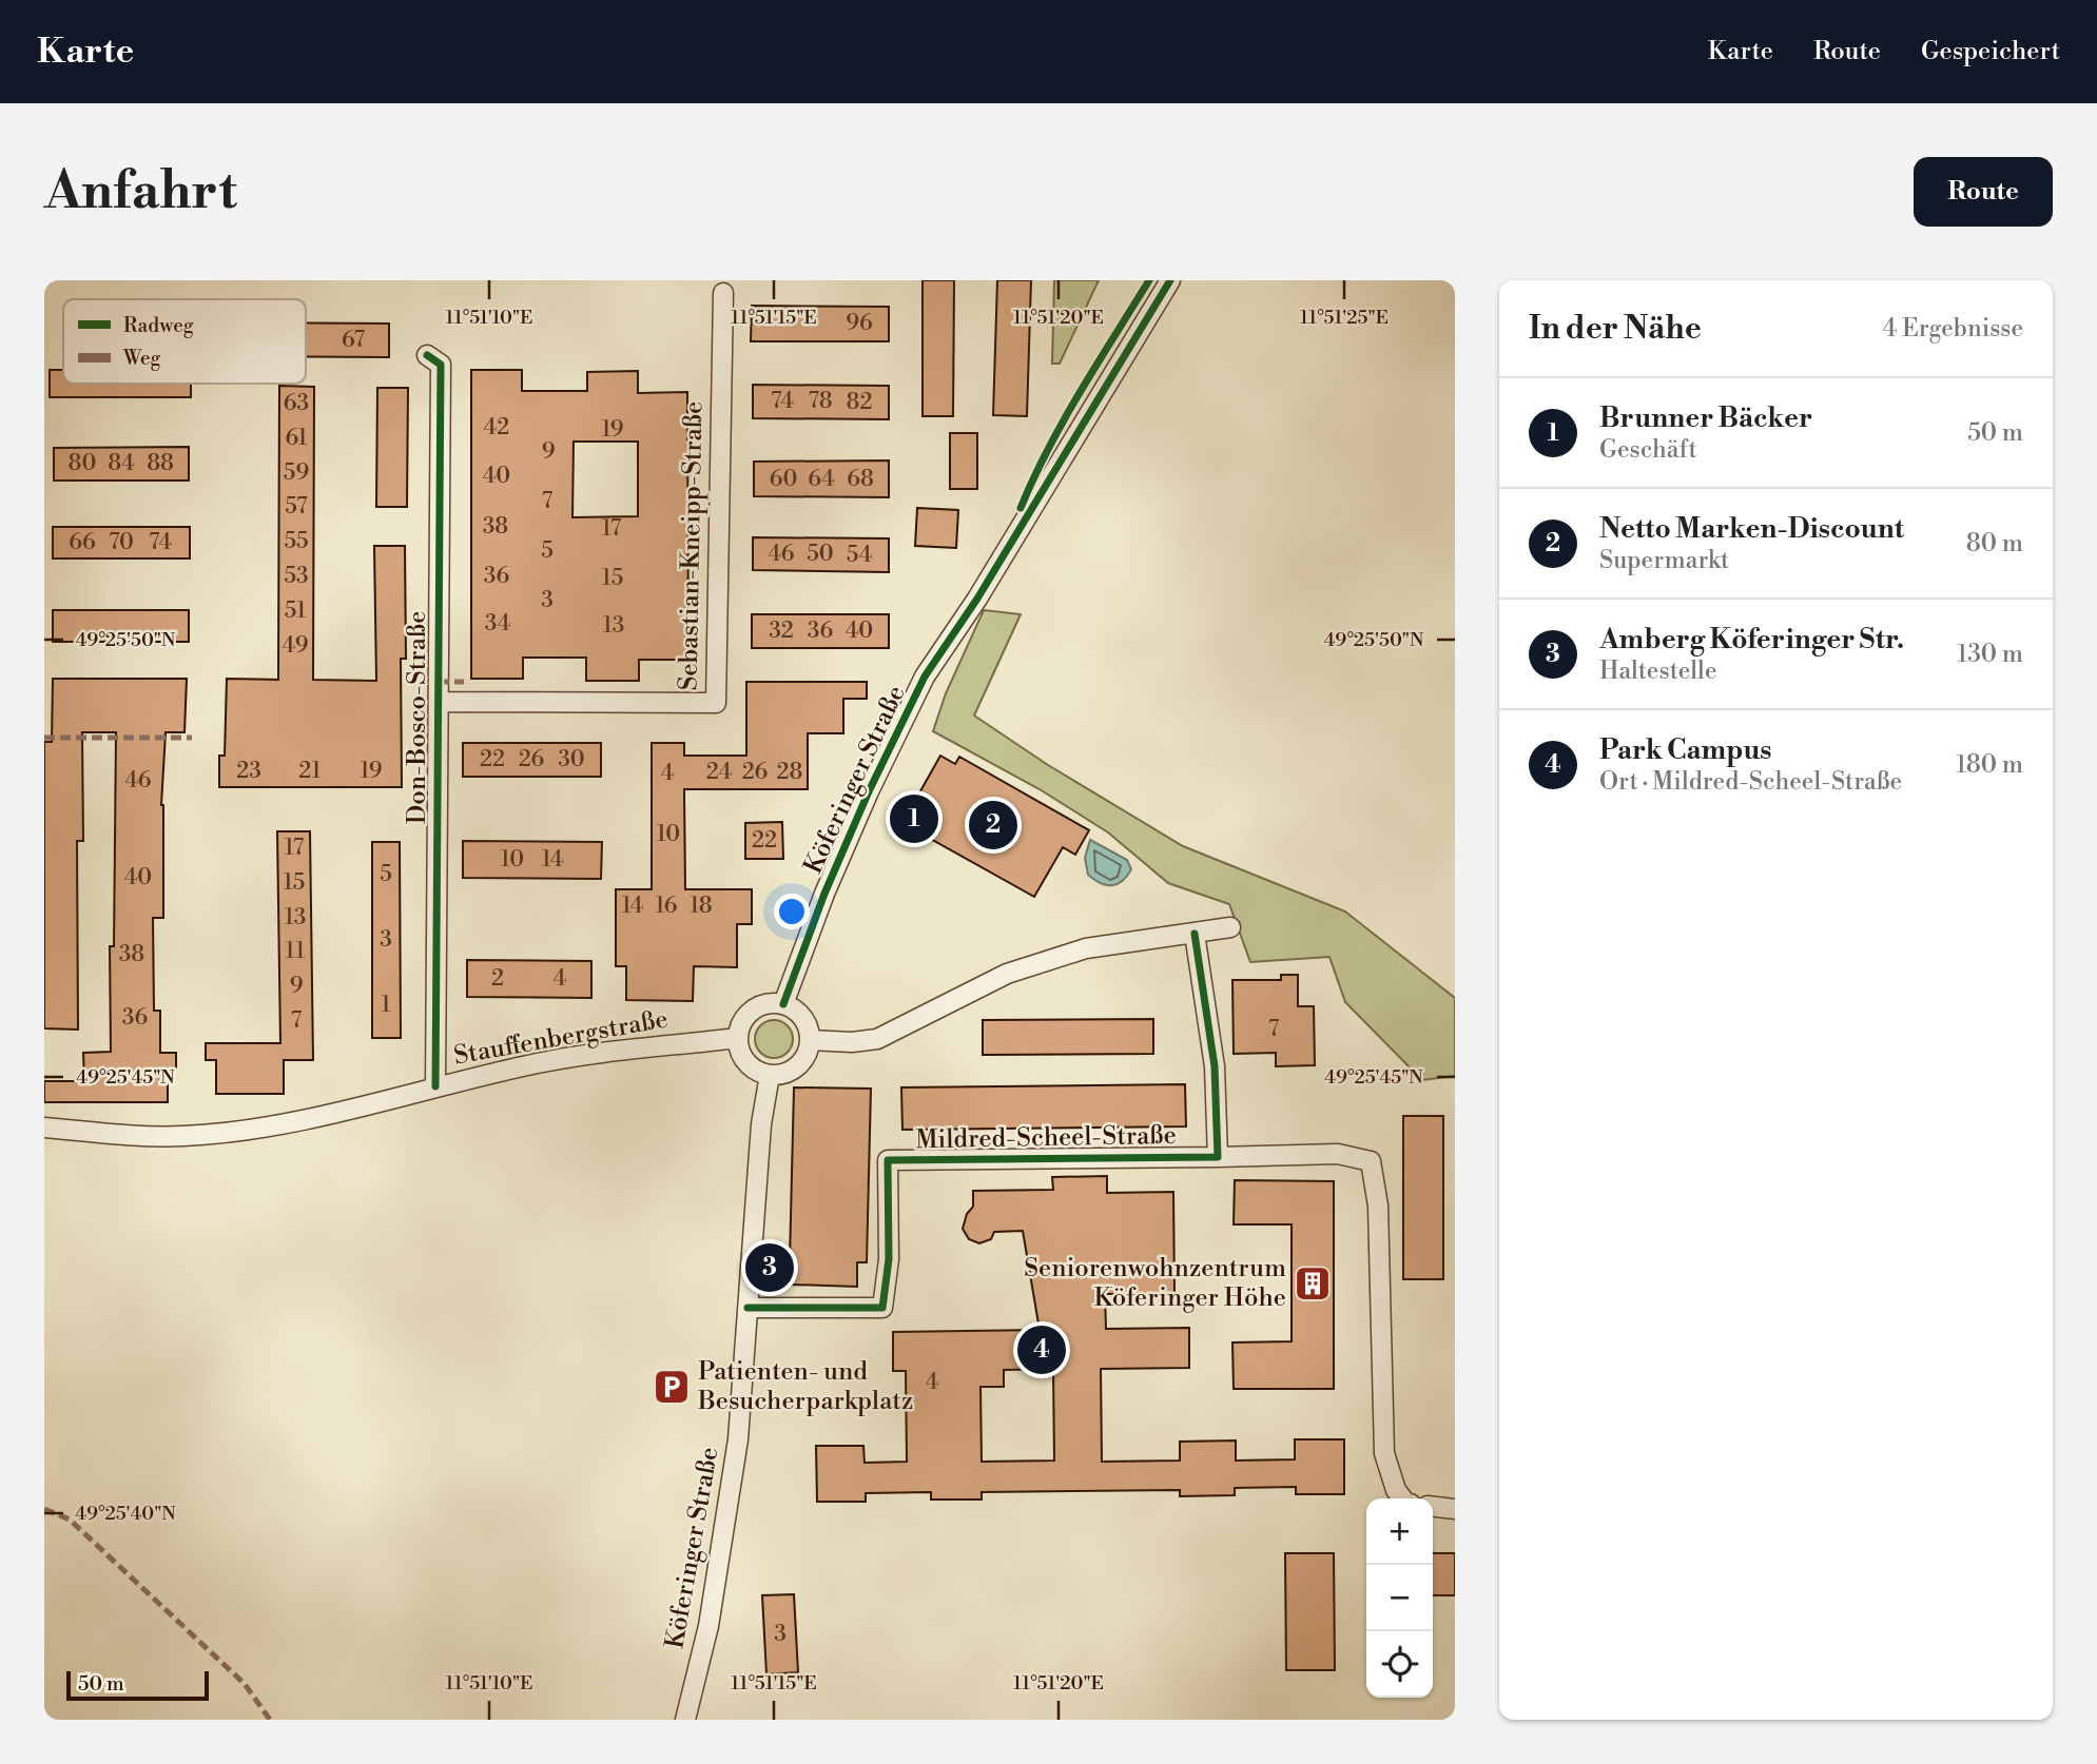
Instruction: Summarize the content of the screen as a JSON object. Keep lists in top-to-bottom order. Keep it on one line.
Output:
{"streets":{"street":["Sebastian-Kneipp-Straße","Don-Bosco-Straße","Köferinger Straße","Stauffenbergstraße","Mildred-Scheel-Straße"]},"crossings":[["Sebastian-Kneipp-Straße","Don-Bosco-Straße"],["Don-Bosco-Straße","Stauffenbergstraße"],["Köferinger Straße","Stauffenbergstraße"],["Köferinger Straße","Mildred-Scheel-Straße"]],"places":{"building":["Seniorenwohnzentrum Köferinger Höhe"],"parking":["Patienten- und Besucherparkplatz"]},"house_numbers":["96","67","74","78","82","63","42","19","61","9","80","84","88","59","40","60","64","68","7","57","38","17","55","66","70","74","5","46","50","54","53","36","15","3","51","34","13","32","36","40","49","22","26","30","23","21","19","24","26","28","4","46","10","22","17","10","14","5","40","15","14","16","18","13","3","11","38","2","4","9","1","36","7","7","4","3"],"legend":["Radweg","Weg"],"scale_bar":"50 m","page":{"header":"Karte","nav":["Karte","Route","Gespeichert"],"buttons":"Route","title":"Anfahrt","heading":["In der Nähe","4 Ergebnisse"],"list":[{"mark":"1","name":"Brunner Bäcker","note":"Geschäft","value":"50 m"},{"mark":"2","name":"Netto Marken-Discount","note":"Supermarkt","value":"80 m"},{"mark":"3","name":"Amberg Köferinger Str.","note":"Haltestelle","value":"130 m"},{"mark":"4","name":"Park Campus","note":"Ort · Mildred-Scheel-Straße","value":"180 m"}],"pins":["1","2","3","4"],"map_buttons":["+","−"],"scale":"50 m"},"coordinates":["11°51'10\"E","11°51'15\"E","11°51'20\"E","11°51'25\"E","49°25'50\"N","49°25'45\"N","49°25'40\"N"]}
